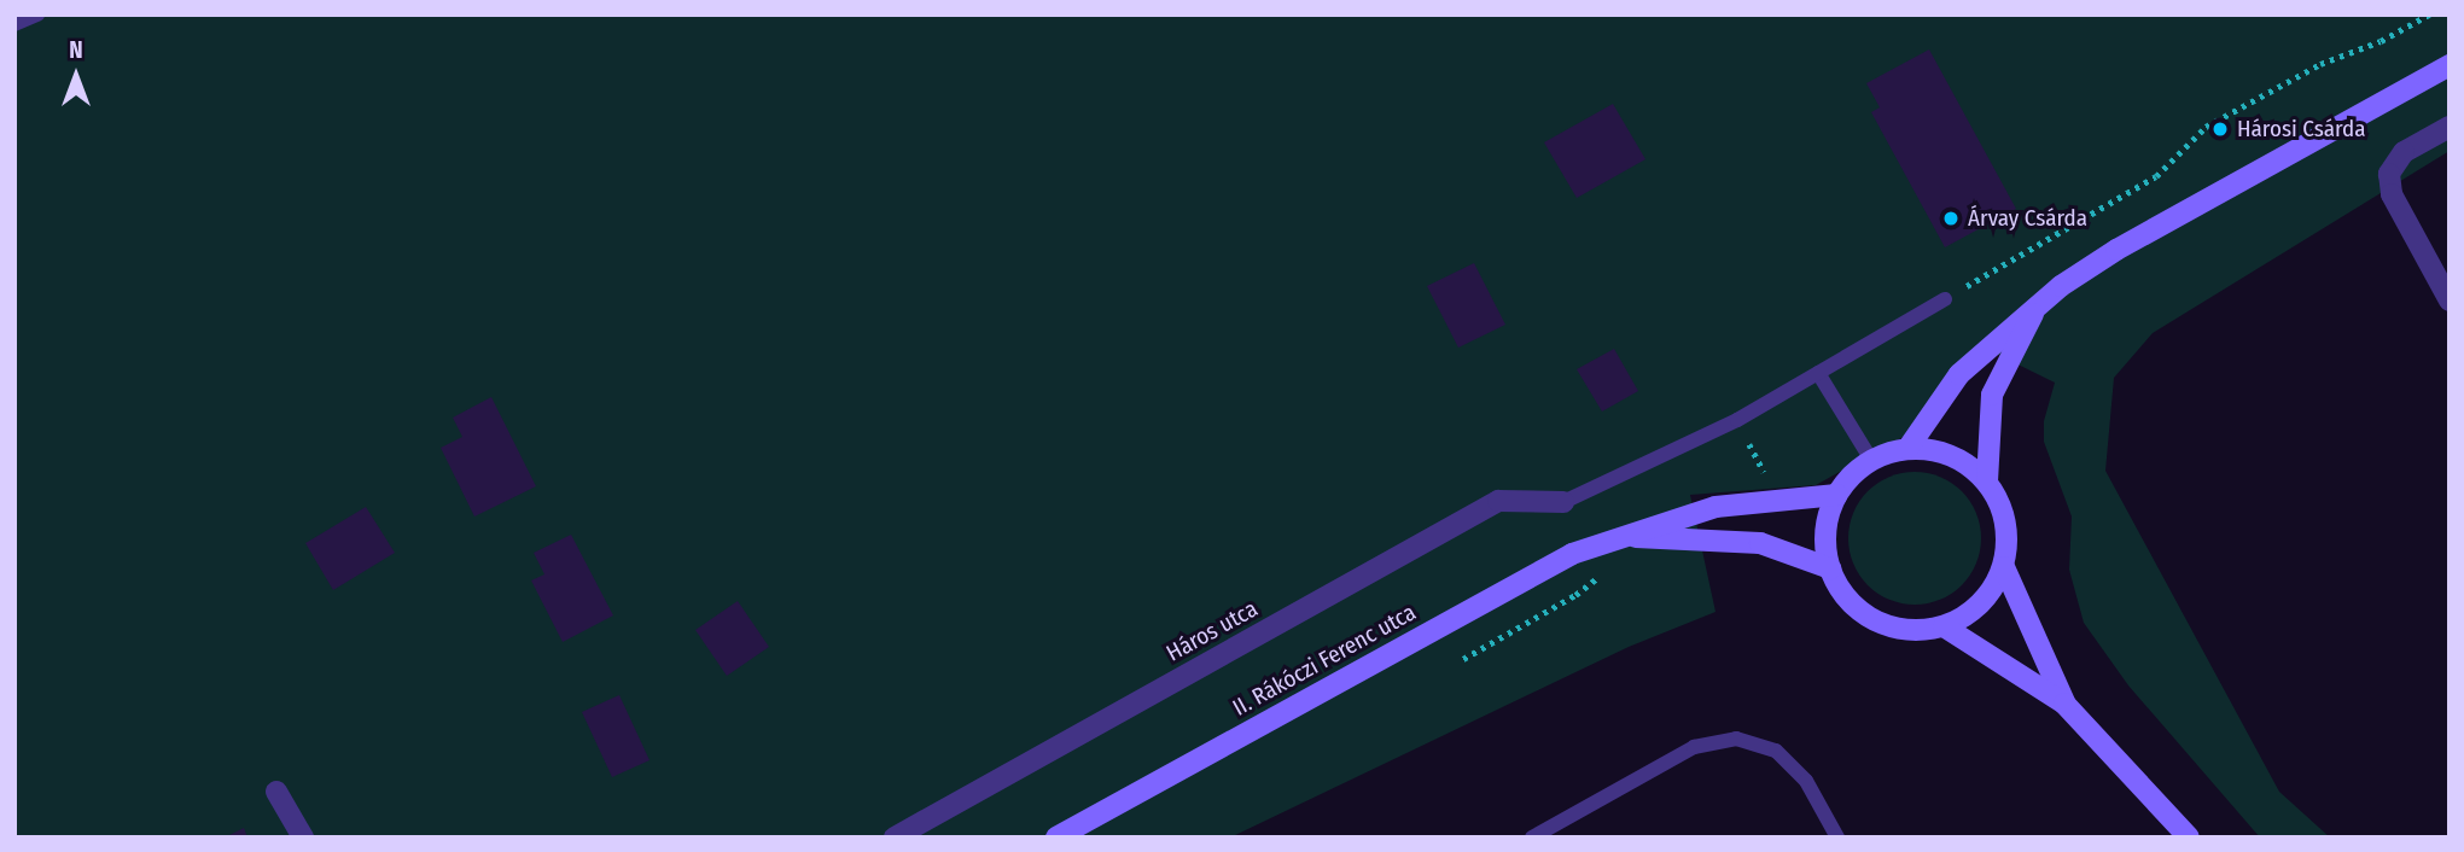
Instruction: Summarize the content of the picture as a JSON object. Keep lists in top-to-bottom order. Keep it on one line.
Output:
{"streets":{"main road":["II. Rákóczi Ferenc utca"],"street":["Háros utca"]},"places":["Hárosi Csárda","Árvay Csárda"],"north":"top"}
